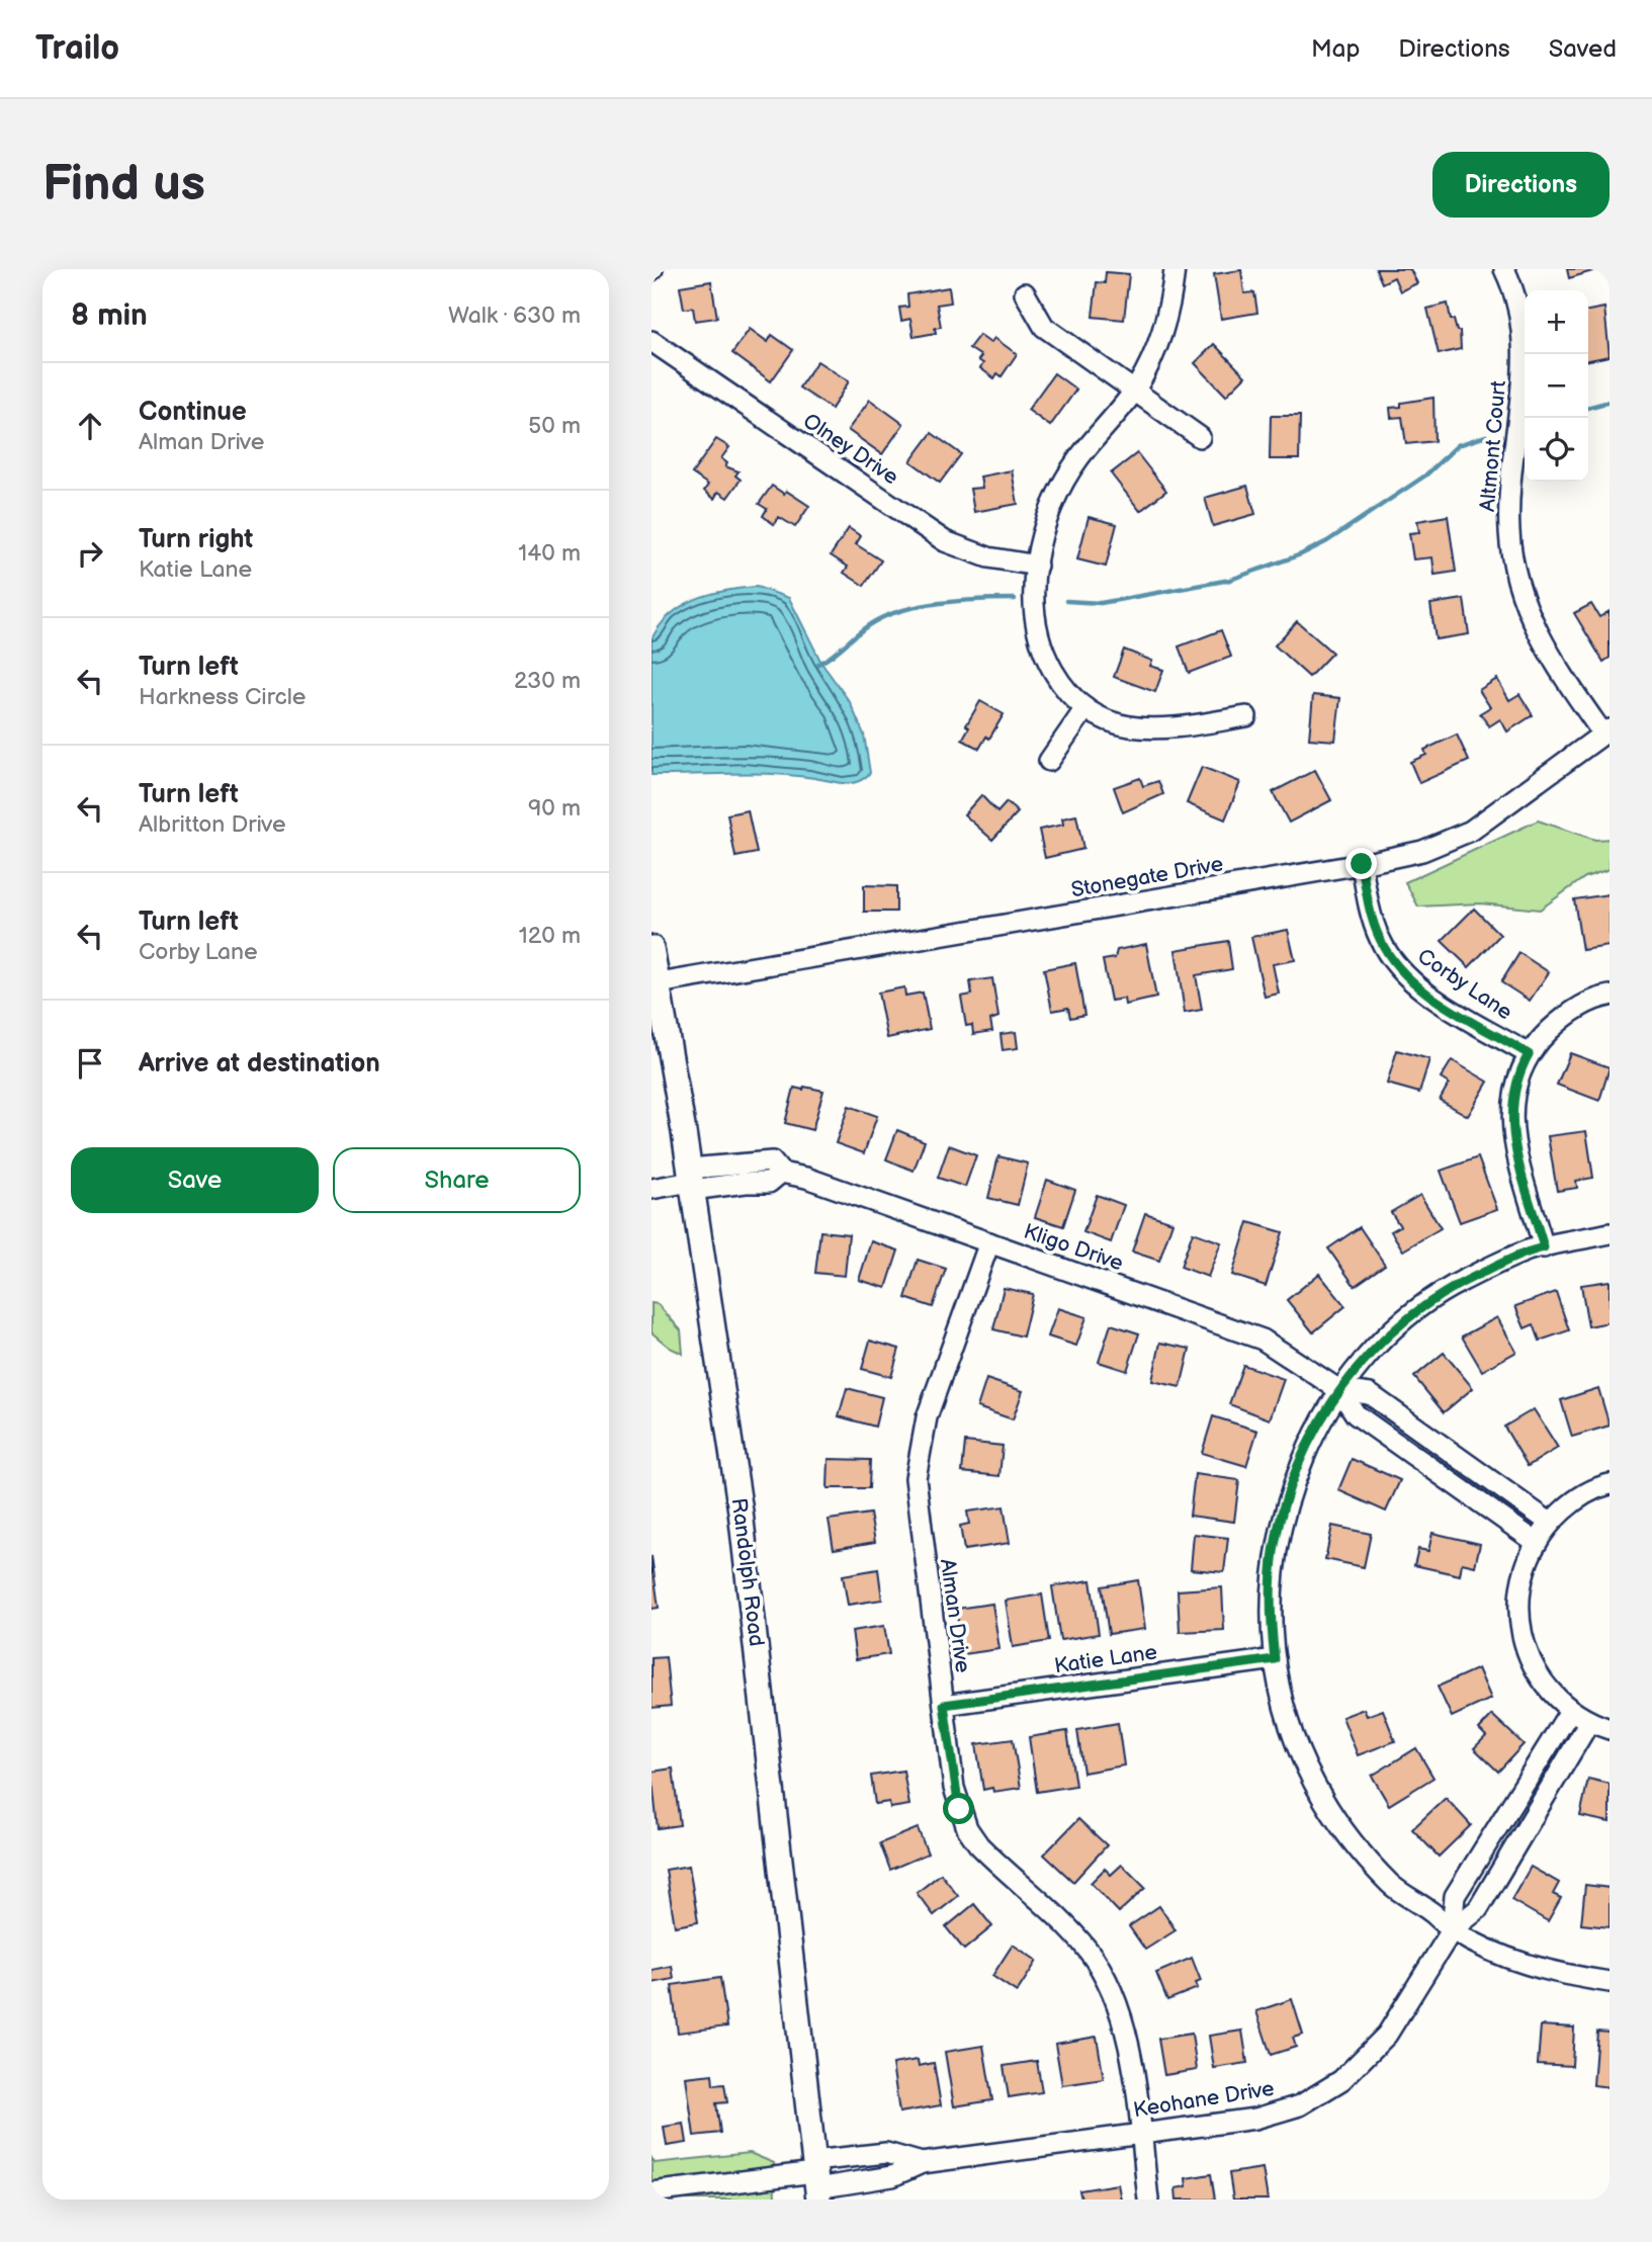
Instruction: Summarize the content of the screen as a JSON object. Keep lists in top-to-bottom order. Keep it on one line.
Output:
{"streets":{"street":["Altmont Court","Olney Drive","Stonegate Drive","Corby Lane","Kligo Drive","Randolph Road","Alman Drive","Katie Lane","Keohane Drive"]},"crossings":[["Altmont Court","Stonegate Drive"],["Stonegate Drive","Corby Lane"],["Stonegate Drive","Randolph Road"],["Kligo Drive","Randolph Road"],["Kligo Drive","Alman Drive"],["Randolph Road","Keohane Drive"],["Alman Drive","Katie Lane"],["Alman Drive","Keohane Drive"]],"page":{"header":"Trailo","nav":["Map","Directions","Saved"],"buttons":["Directions",["Save","Share"]],"title":"Find us","heading":["8 min","Walk · 630 m"],"map_buttons":["+","−"],"list":[["Continue","Alman Drive","50 m"],["Turn right","Katie Lane","140 m"],["Turn left","Harkness Circle","230 m"],["Turn left","Albritton Drive","90 m"],["Turn left","Corby Lane","120 m"],"Arrive at destination"]}}
